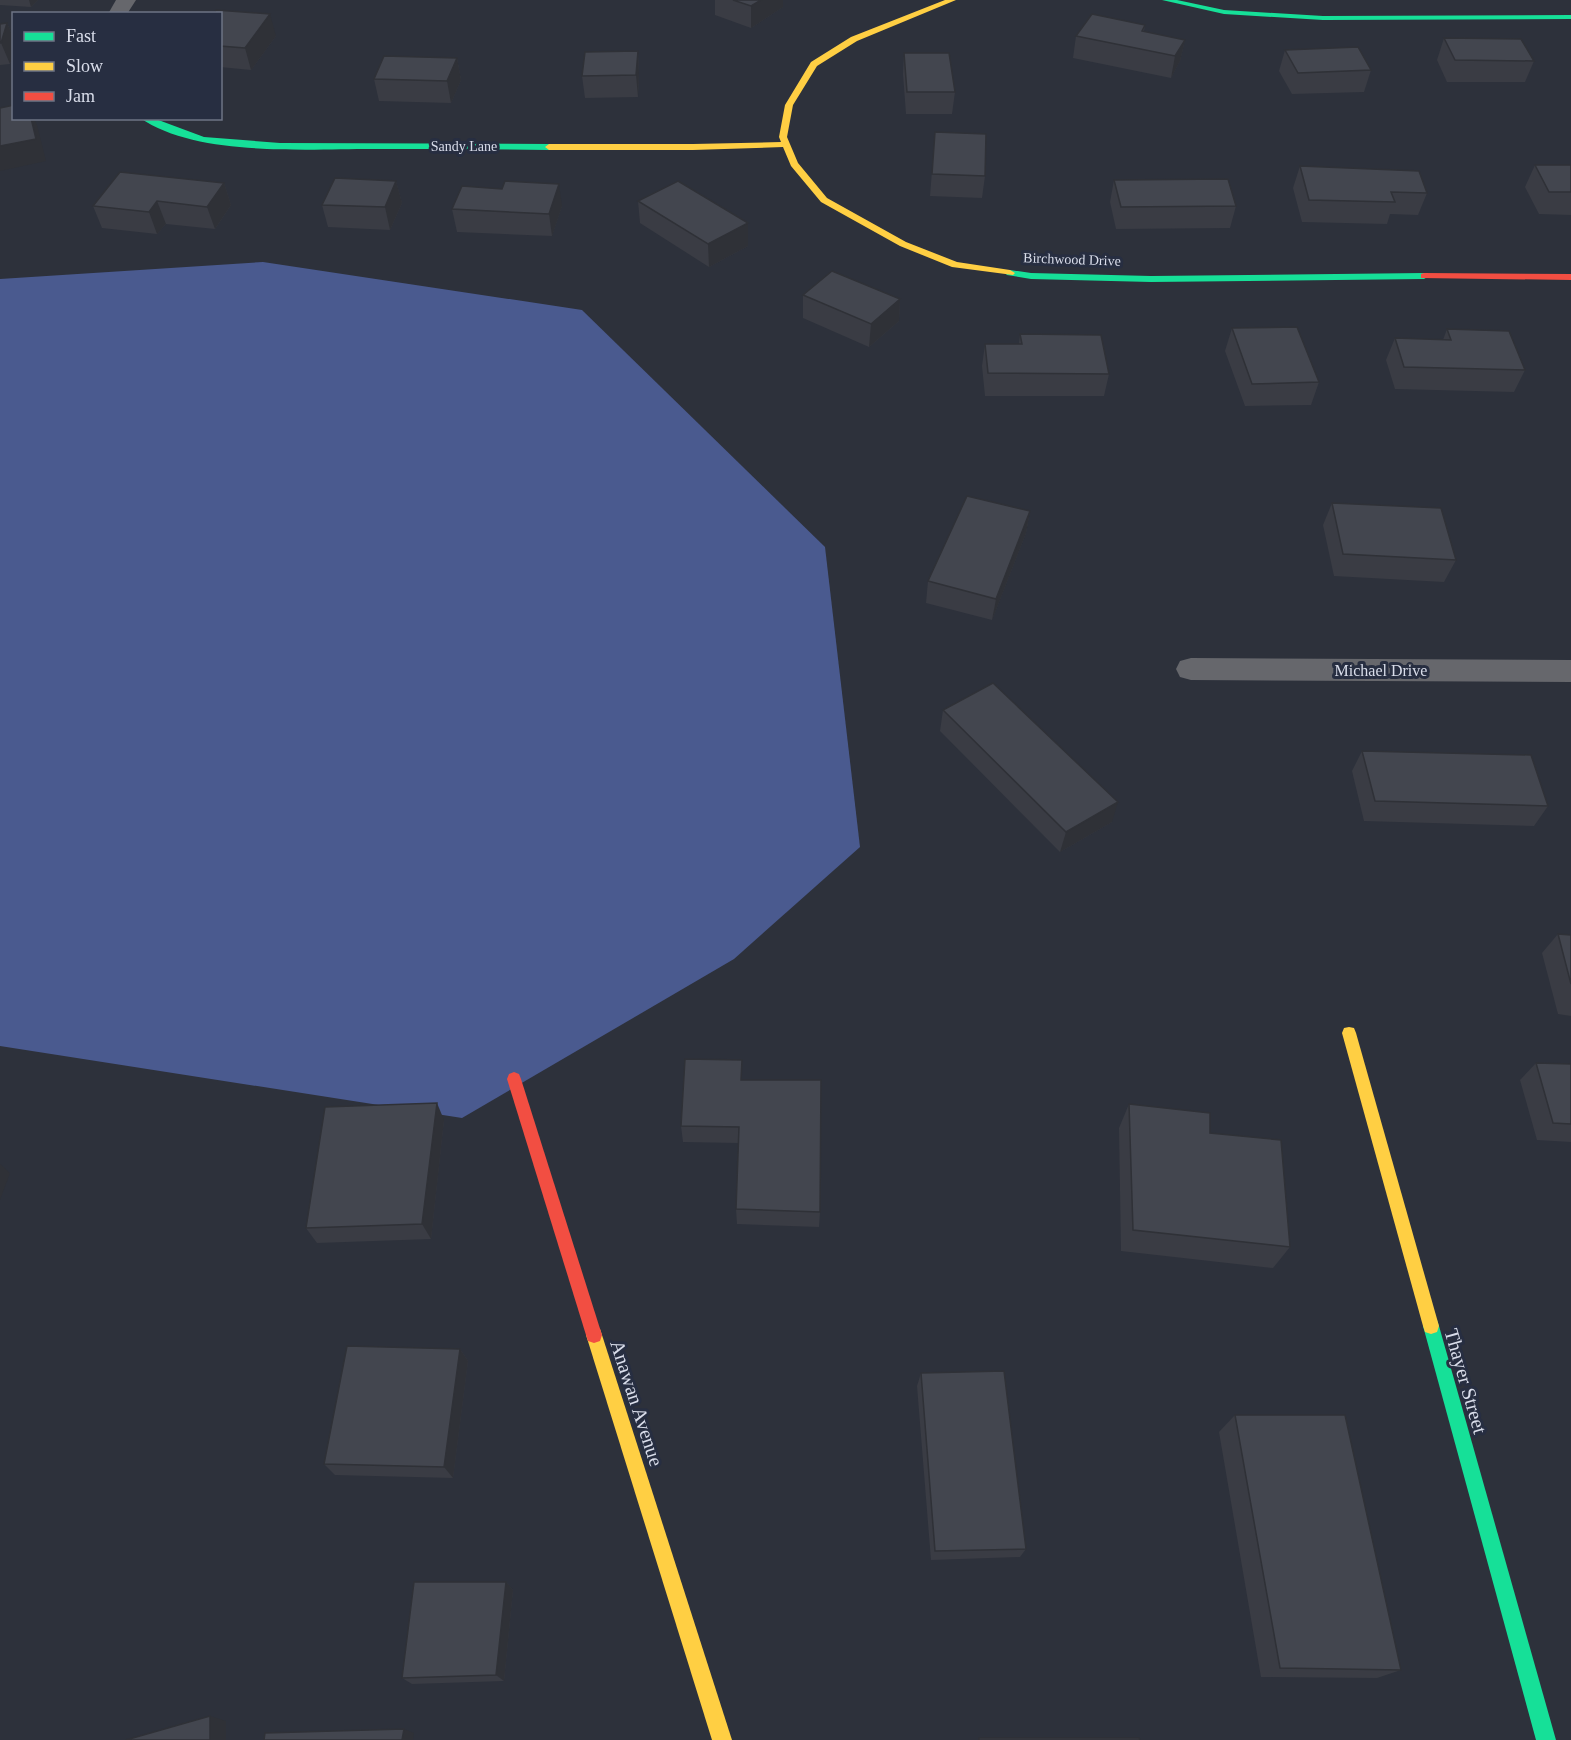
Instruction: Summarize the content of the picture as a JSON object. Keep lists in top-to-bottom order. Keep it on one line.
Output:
{"streets":{"street":["Sandy Lane","Birchwood Drive","Michael Drive","Thayer Street","Anawan Avenue"]},"crossings":[["Sandy Lane","Birchwood Drive"]],"legend":["Fast","Slow","Jam"]}
